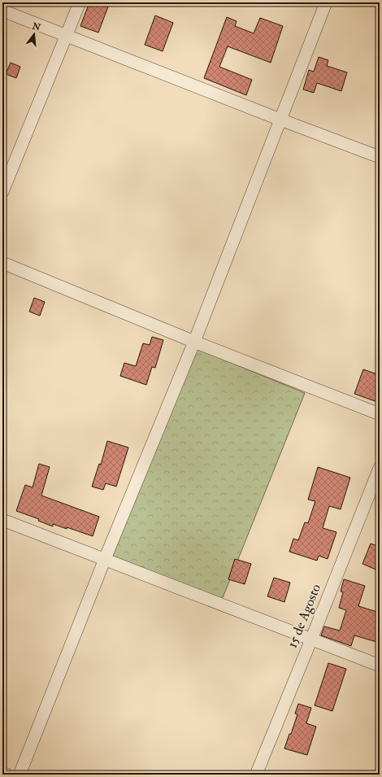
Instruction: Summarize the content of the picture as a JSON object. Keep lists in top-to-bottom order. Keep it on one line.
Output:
{"streets":{"street":["15 de Agosto"]},"north":"top"}
